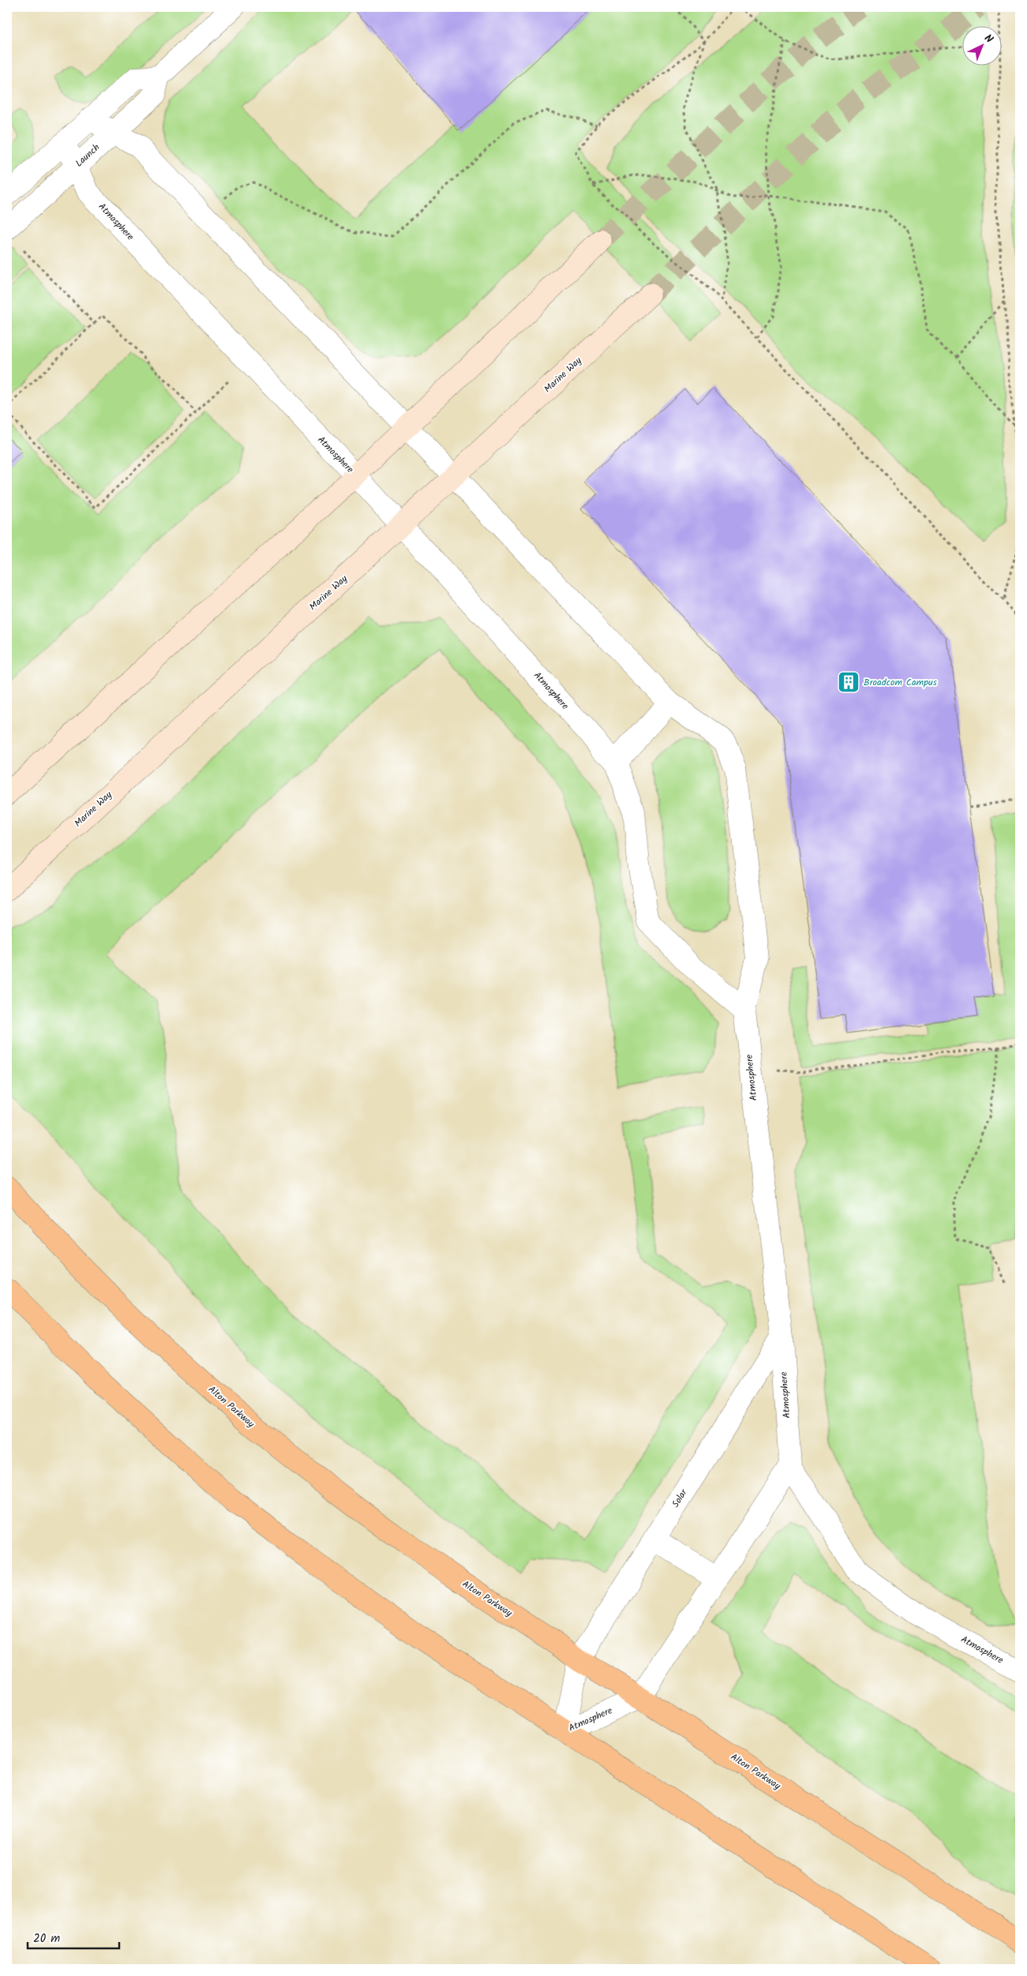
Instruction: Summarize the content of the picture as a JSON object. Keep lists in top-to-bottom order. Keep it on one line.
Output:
{"streets":{"main road":["Marine Way","Alton Parkway"],"street":["Launch","Atmosphere","Solar"]},"crossings":[["Launch","Atmosphere"],["Atmosphere","Marine Way"],["Atmosphere","Alton Parkway"],["Atmosphere","Solar"],["Alton Parkway","Solar"]],"places":{"building":["Broadcom Campus"]},"scale_bar":"20 m","north":"top right"}
